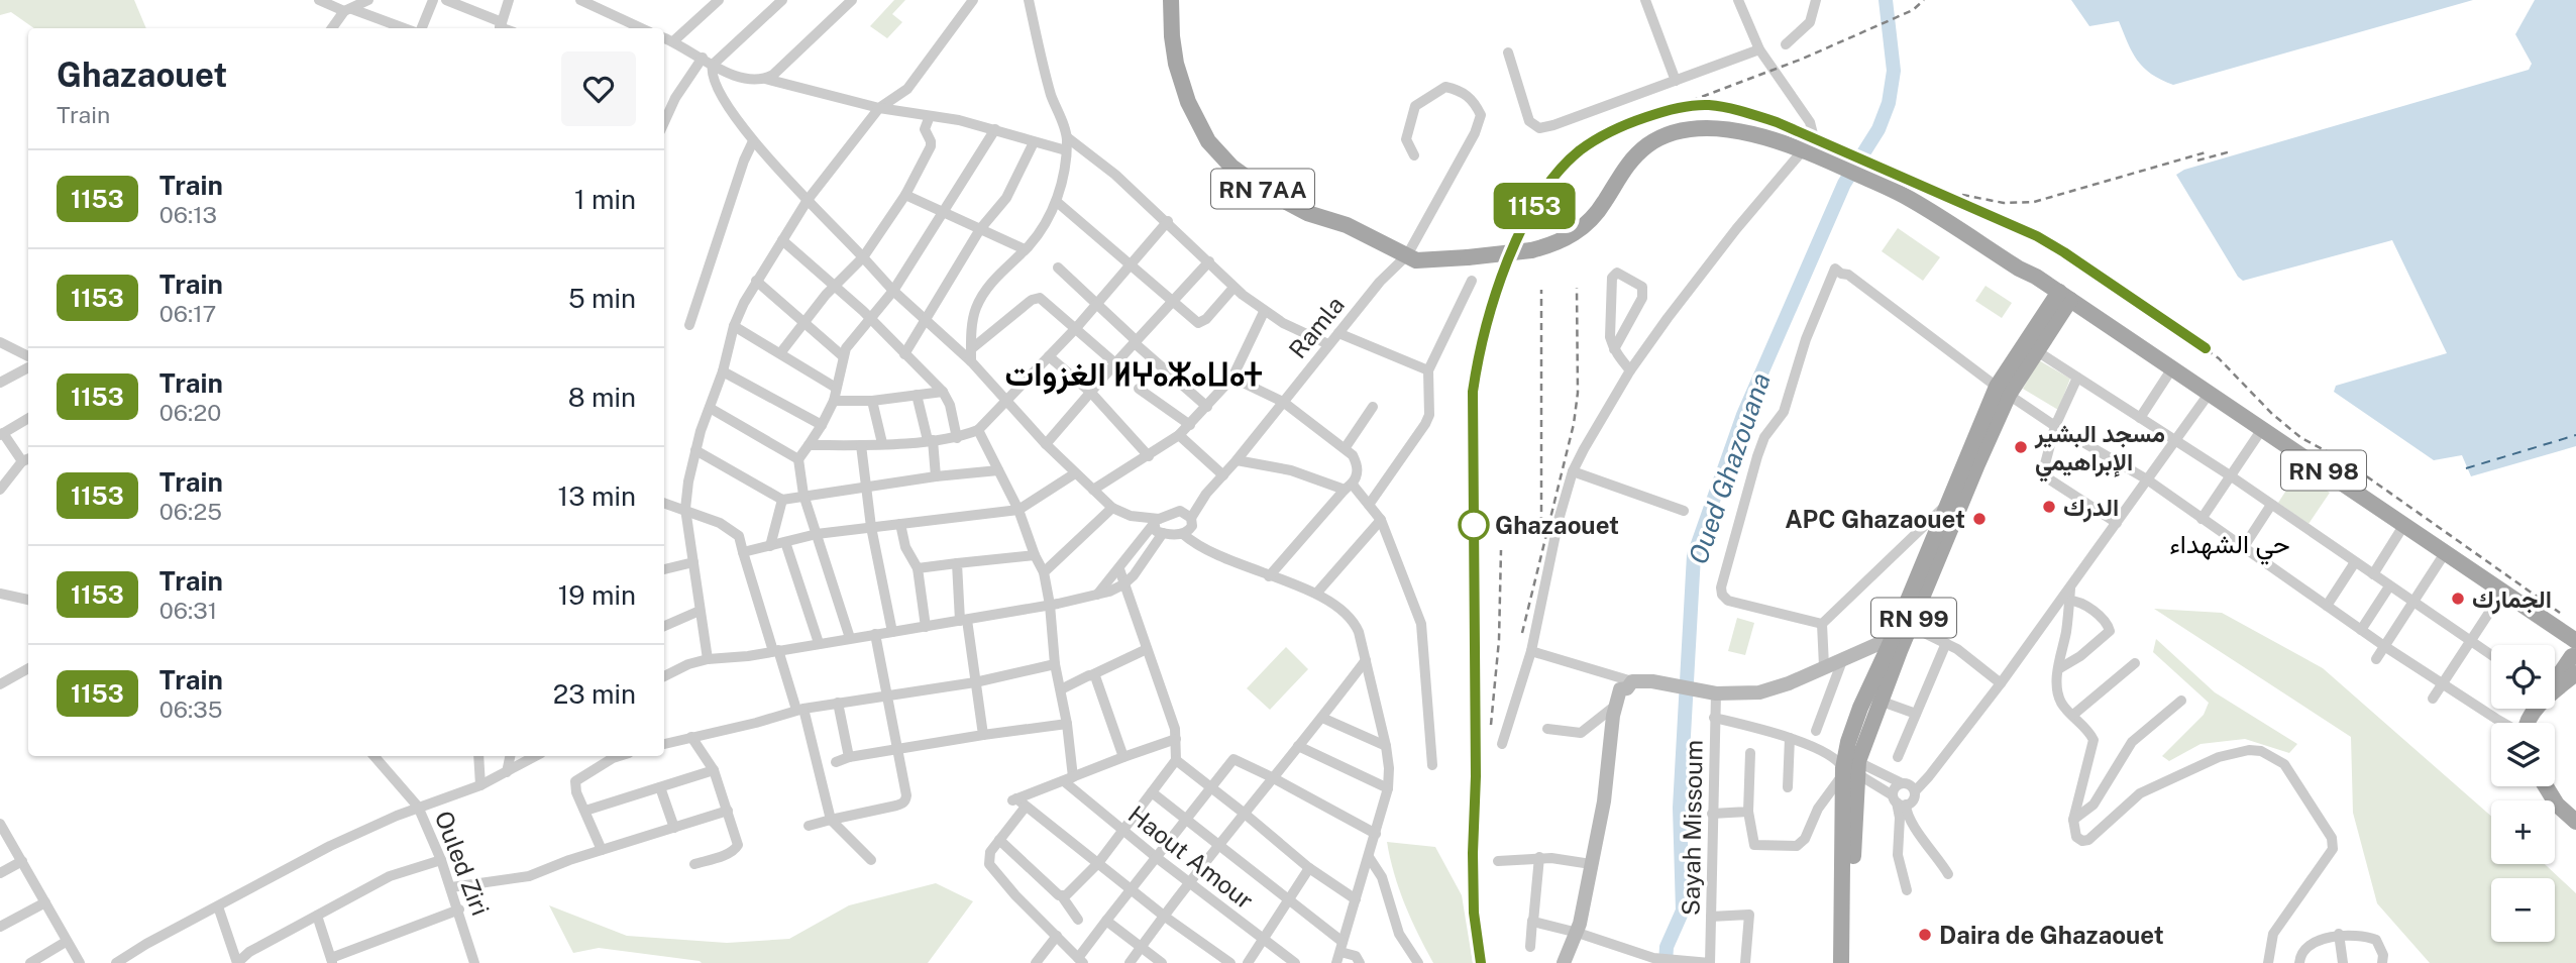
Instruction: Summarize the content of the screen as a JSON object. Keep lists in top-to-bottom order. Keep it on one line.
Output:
{"streets":{"main road":["RN 7AA","RN 98","RN 99"],"street":["Ramla","Sayah Missoum","Haout Amour","Ouled Ziri"]},"crossings":[["RN 7AA","Ramla"],["RN 7AA","RN 98"],["RN 98","RN 99"]],"districts":["الغزوات ⵍⵖⴰⵣⴰⵡⴰⵜ","حي الشهداء"],"water":["Oued Ghazouana"],"places":["مسجد البشير الإبراهيمي","الدرك","APC Ghazaouet","Ghazaouet","الجمارك","Daira de Ghazaouet"],"page":{"on_map":"1153","heading":["Ghazaouet","Train"],"list":[{"mark":"1153","name":"Train","note":"06:13","value":"1 min"},{"mark":"1153","name":"Train","note":"06:17","value":"5 min"},{"mark":"1153","name":"Train","note":"06:20","value":"8 min"},{"mark":"1153","name":"Train","note":"06:25","value":"13 min"},{"mark":"1153","name":"Train","note":"06:31","value":"19 min"},{"mark":"1153","name":"Train","note":"06:35","value":"23 min"}],"map_buttons":["+","−"]}}
